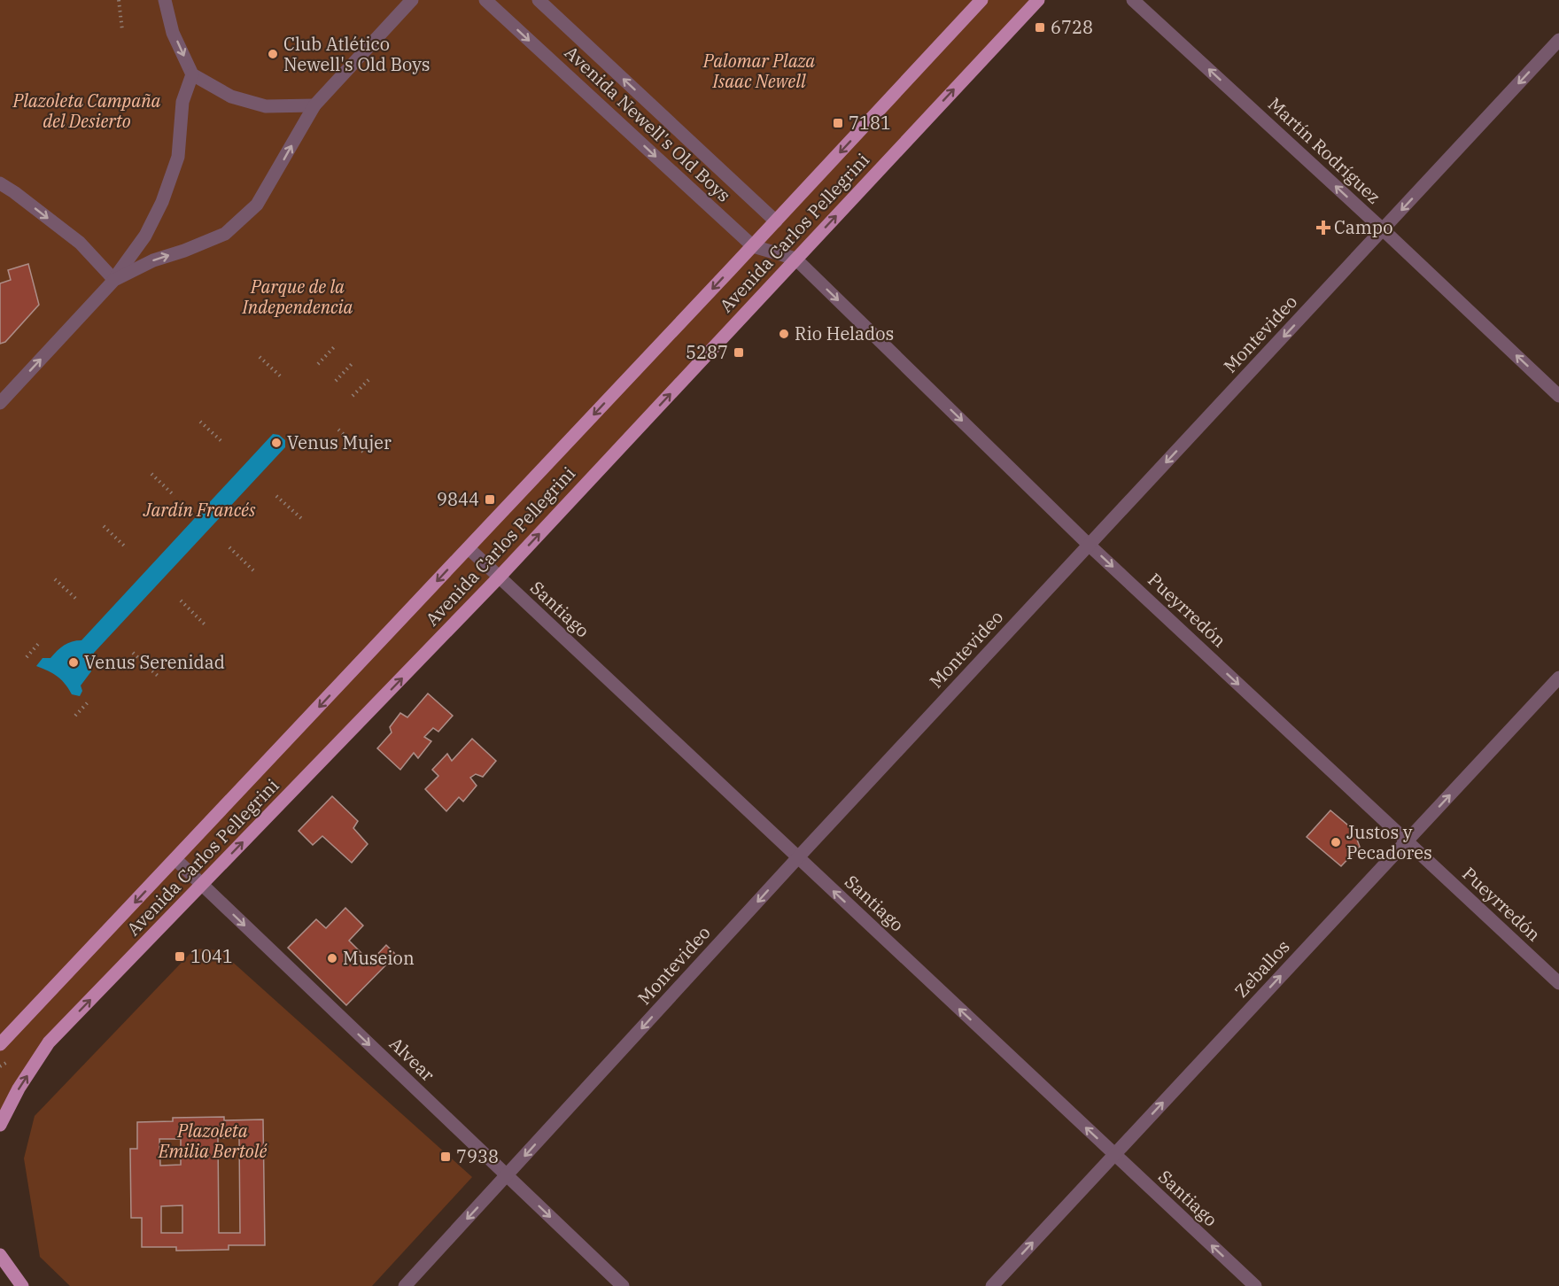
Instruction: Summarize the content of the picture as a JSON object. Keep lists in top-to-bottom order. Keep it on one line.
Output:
{"streets":{"main road":["Avenida Carlos Pellegrini"],"street":["Avenida Newell's Old Boys","Martín Rodríguez","Montevideo","Santiago","Pueyrredón","Zeballos","Alvear"]},"crossings":[["Avenida Newell's Old Boys","Avenida Carlos Pellegrini"],["Avenida Newell's Old Boys","Pueyrredón"],["Martín Rodríguez","Montevideo"],["Avenida Carlos Pellegrini","Santiago"],["Avenida Carlos Pellegrini","Pueyrredón"],["Avenida Carlos Pellegrini","Alvear"],["Montevideo","Santiago"],["Montevideo","Pueyrredón"],["Montevideo","Alvear"],["Santiago","Zeballos"],["Pueyrredón","Zeballos"]],"one_way":["Martín Rodríguez","Montevideo","Santiago","Pueyrredón","Zeballos","Alvear"],"parks":["Palomar Plaza Isaac Newell","Plazoleta Campaña del Desierto","Parque de la Independencia","Jardín Francés","Plazoleta Emilia Bertolé"],"places":{"transit":["6728","7181","5287","9844","1041","7938"],"other":["Club Atlético Newell's Old Boys","Rio Helados","Venus Mujer","Venus Serenidad","Justos y Pecadores","Museion"],"health":["Campo"]}}
